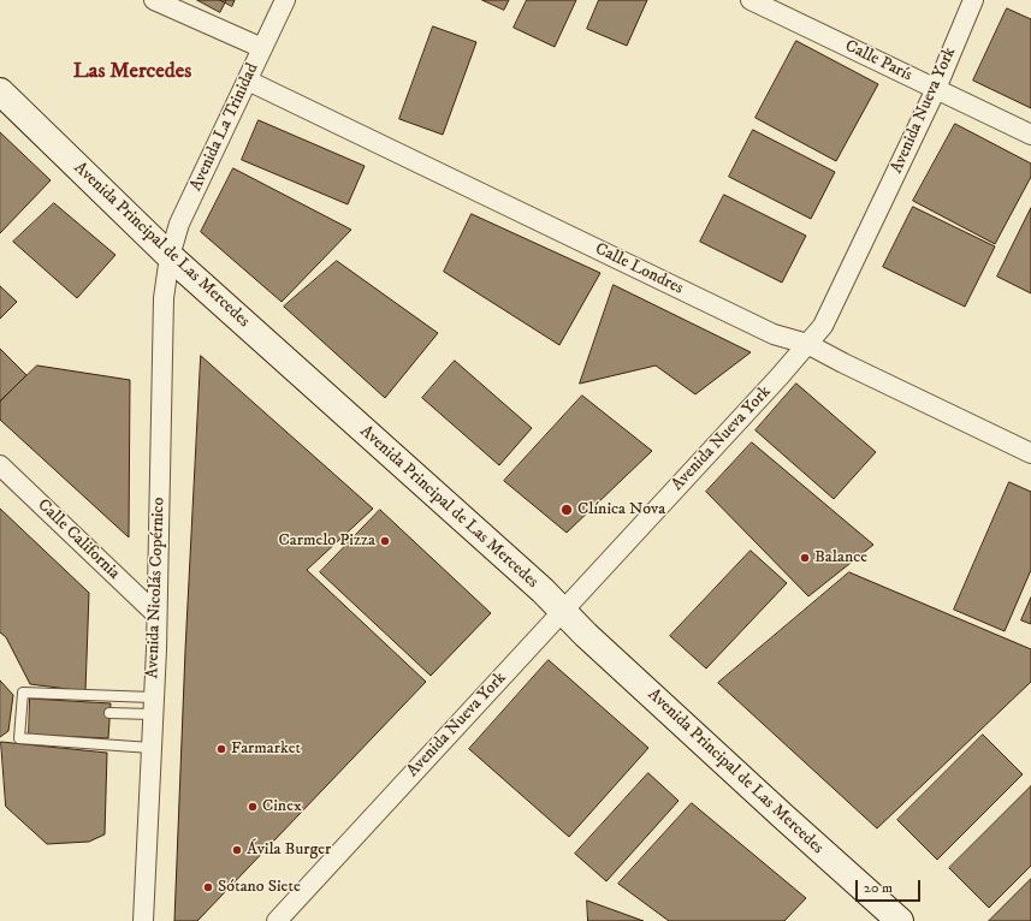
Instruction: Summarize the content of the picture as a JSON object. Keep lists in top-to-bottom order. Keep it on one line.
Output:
{"streets":{"street":["Calle París","Avenida Nueva York","Avenida La Trinidad","Avenida Principal de Las Mercedes","Calle Londres","Calle California","Avenida Nicolás Copérnico"]},"crossings":[["Calle París","Avenida Nueva York"],["Avenida Nueva York","Avenida Principal de Las Mercedes"],["Avenida Nueva York","Calle Londres"],["Avenida La Trinidad","Avenida Principal de Las Mercedes"],["Avenida La Trinidad","Calle Londres"],["Avenida La Trinidad","Avenida Nicolás Copérnico"],["Avenida Principal de Las Mercedes","Avenida Nicolás Copérnico"],["Calle California","Avenida Nicolás Copérnico"]],"districts":["Las Mercedes"],"places":["Clínica Nova","Carmelo Pizza","Balance","Farmarket","Cinex","Ávila Burger","Sótano Siete"],"scale_bar":"20 m"}
